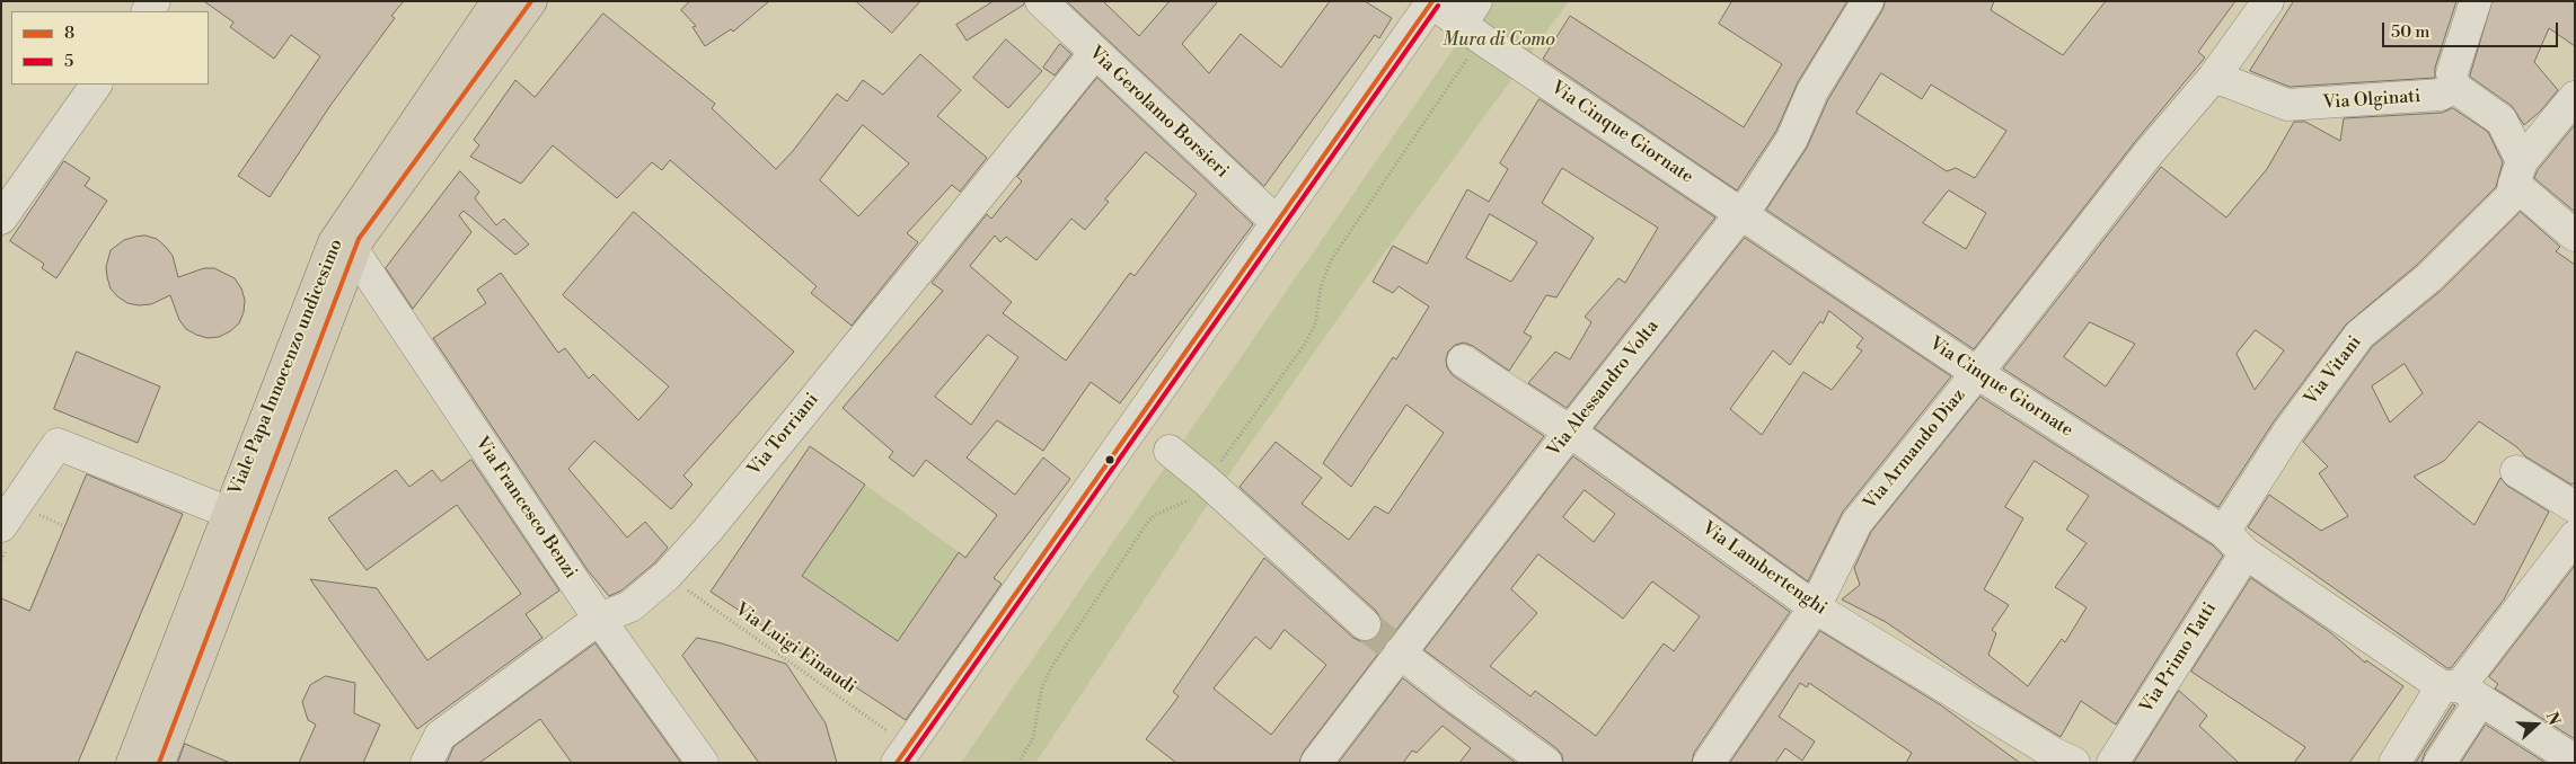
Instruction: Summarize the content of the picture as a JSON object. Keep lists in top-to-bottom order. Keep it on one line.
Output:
{"streets":{"main road":["Viale Papa Innocenzo undicesimo"],"street":["Via Olginati","Via Gerolamo Borsieri","Via Cinque Giornate","Via Vitani","Via Alessandro Volta","Via Torriani","Via Armando Diaz","Via Francesco Benzi","Via Lambertenghi","Via Primo Tatti"],"path":["Via Luigi Einaudi"]},"crossings":[["Via Olginati","Via Armando Diaz"],["Via Gerolamo Borsieri","Via Torriani"],["Via Cinque Giornate","Via Vitani"],["Via Cinque Giornate","Via Alessandro Volta"],["Via Cinque Giornate","Via Armando Diaz"],["Via Cinque Giornate","Via Primo Tatti"],["Viale Papa Innocenzo undicesimo","Via Francesco Benzi"],["Via Alessandro Volta","Via Lambertenghi"],["Via Torriani","Via Francesco Benzi"],["Via Torriani","Via Luigi Einaudi"],["Via Armando Diaz","Via Lambertenghi"]],"parks":["Mura di Como"],"lines":["transit line 8","transit line 5"],"legend":["8","5"],"scale_bar":"50 m","north":"right"}
